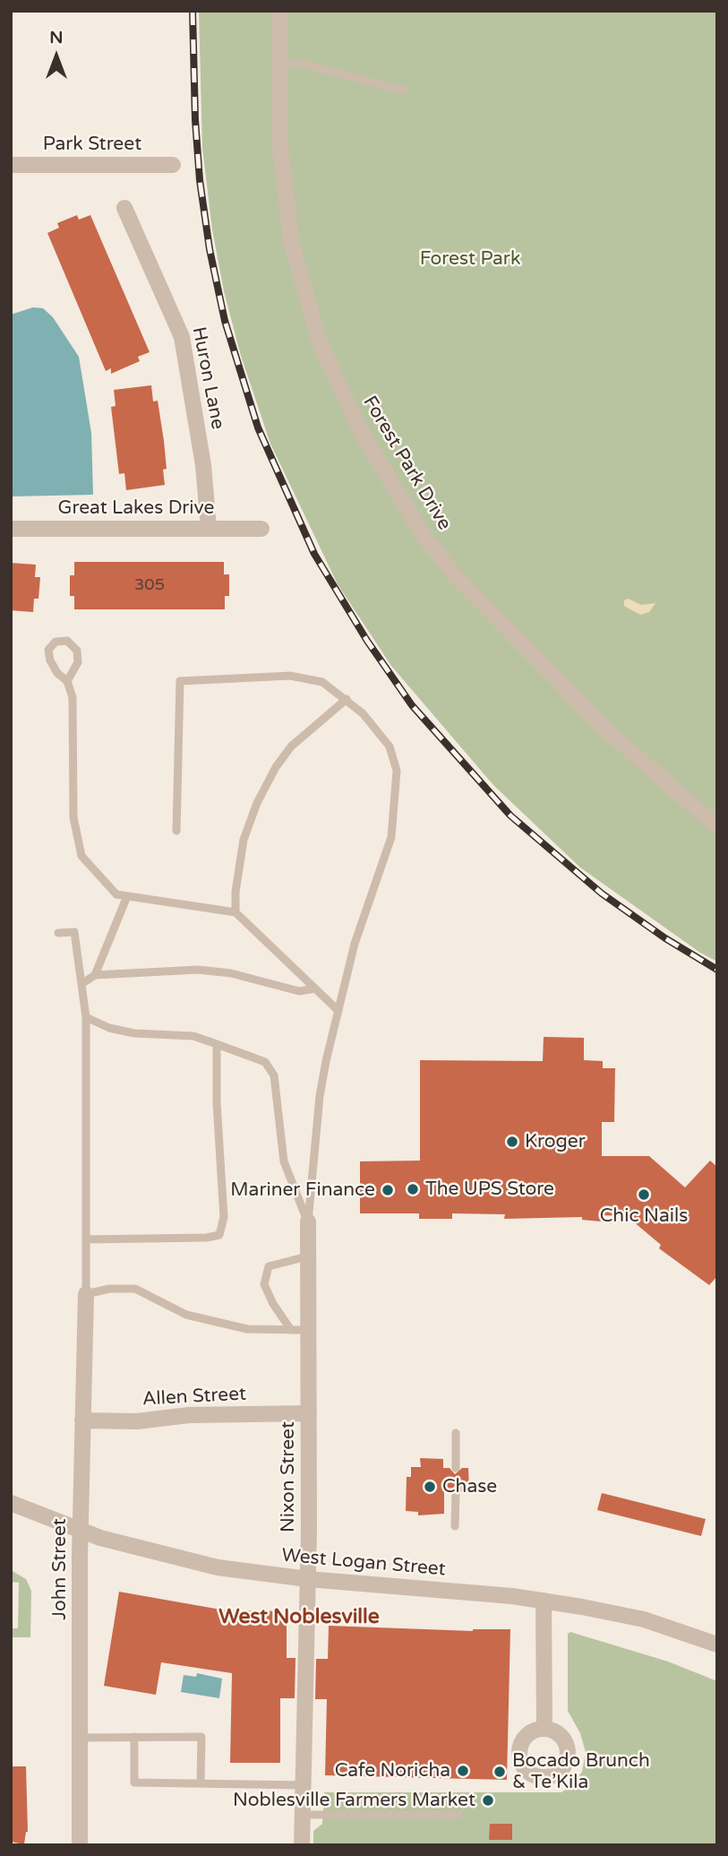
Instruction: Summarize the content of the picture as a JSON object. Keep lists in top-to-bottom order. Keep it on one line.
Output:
{"streets":{"street":["Park Street","Huron Lane","Forest Park Drive","Great Lakes Drive","Allen Street","Nixon Street","West Logan Street","John Street"]},"crossings":[["Huron Lane","Great Lakes Drive"],["Allen Street","Nixon Street"],["Allen Street","John Street"],["Nixon Street","West Logan Street"],["West Logan Street","John Street"]],"districts":["West Noblesville"],"parks":["Forest Park"],"places":["Kroger","The UPS Store","Mariner Finance","Chic Nails","Chase","Cafe Noricha","Bocado Brunch & Te’Kila","Noblesville Farmers Market"],"house_numbers":["305"],"north":"top"}
